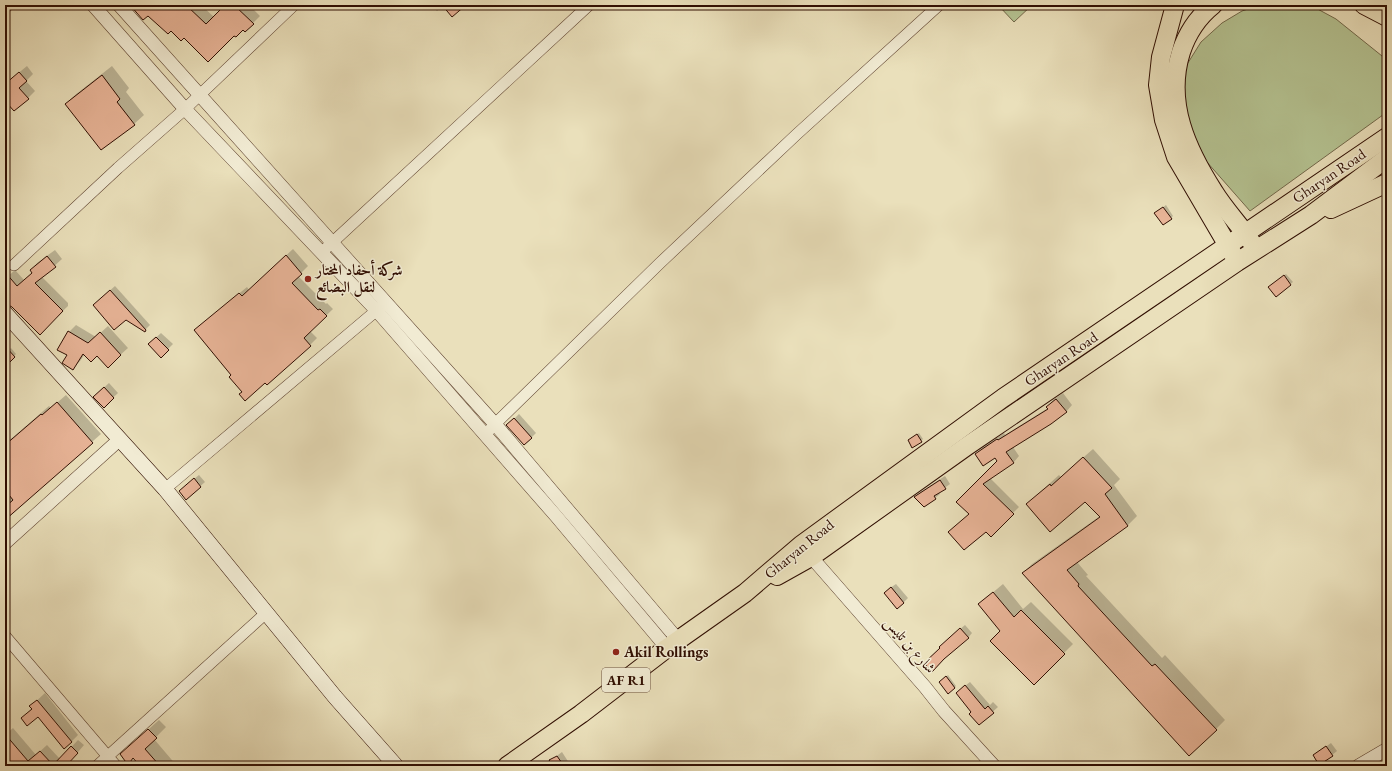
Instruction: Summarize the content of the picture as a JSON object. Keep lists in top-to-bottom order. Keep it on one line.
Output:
{"streets":{"highway":["Gharyan Road","AF R1"],"street":["شارع بن تليس"]},"crossings":[["Gharyan Road","شارع بن تليس"]],"places":["شركة أحفاد المختار لنقل البضائع","Akil Rollings"]}
